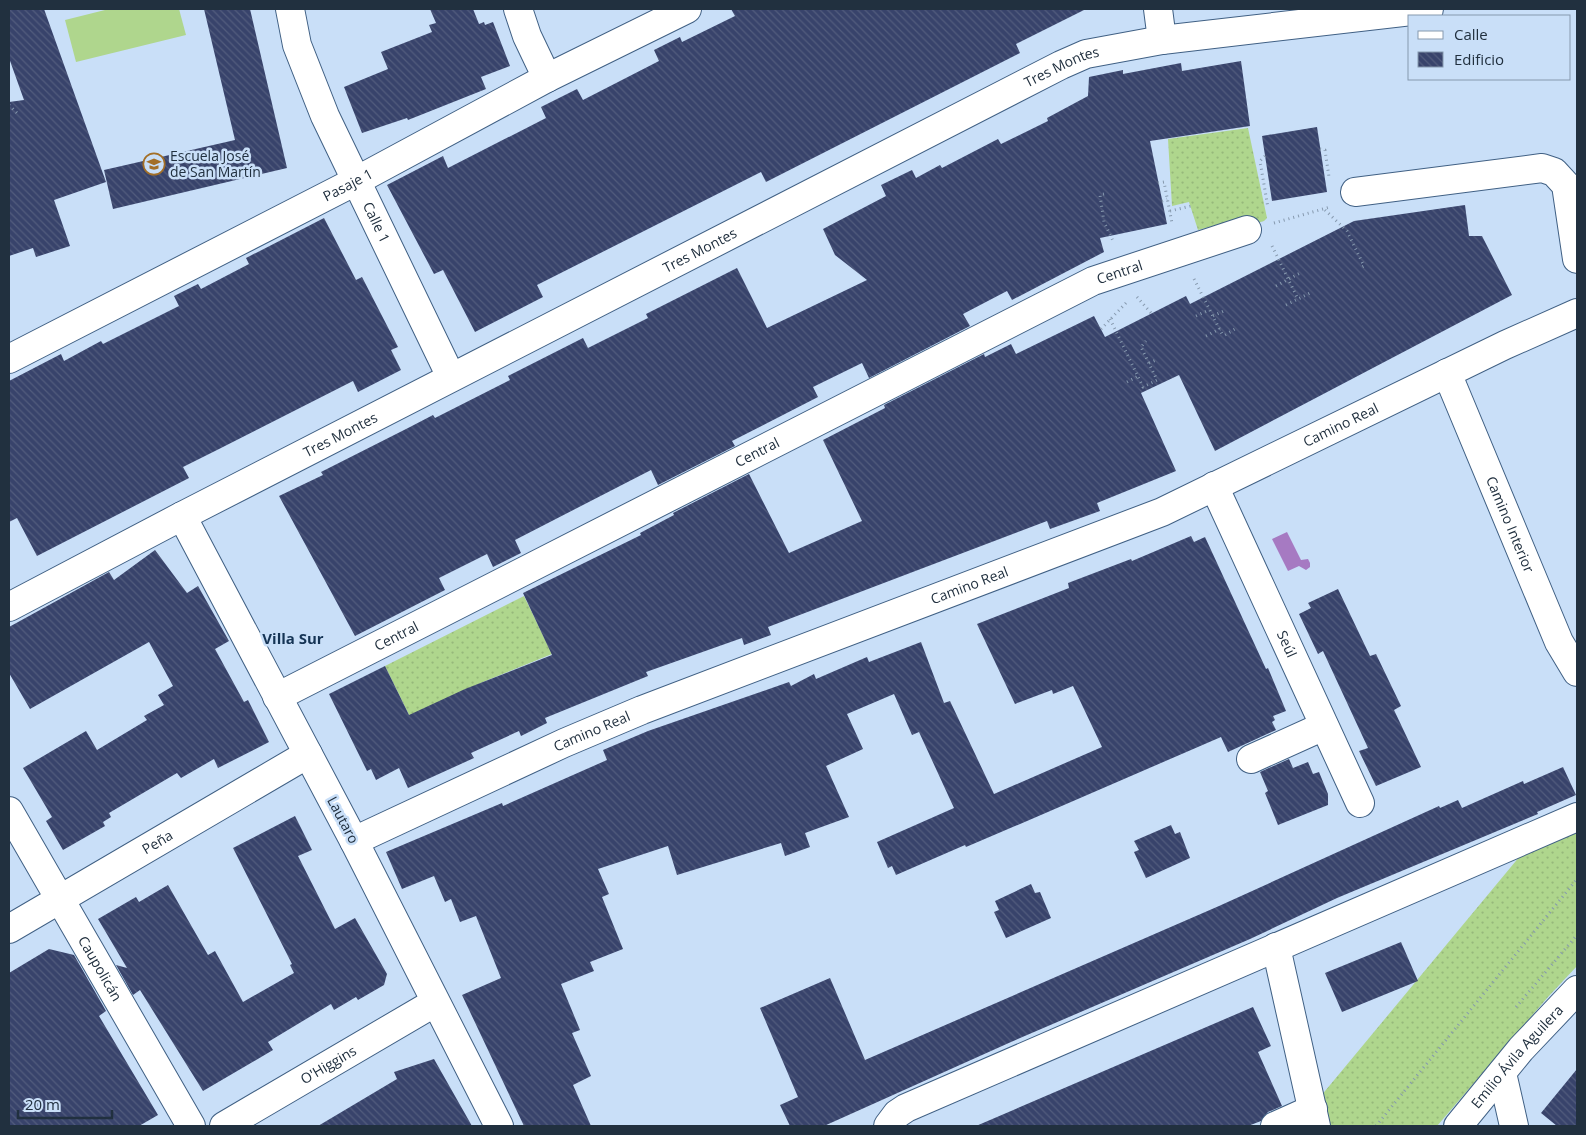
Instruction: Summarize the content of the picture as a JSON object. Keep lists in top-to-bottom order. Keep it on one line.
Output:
{"streets":{"street":["Tres Montes","Pasaje 1","Calle 1","Central","Camino Real","Camino Interior","Seúl","Lautaro","Peña","Caupolicán","Emilio Ávila Aguilera","O'Higgins"]},"crossings":[["Tres Montes","Calle 1"],["Tres Montes","Lautaro"],["Pasaje 1","Calle 1"],["Central","Lautaro"],["Camino Real","Camino Interior"],["Camino Real","Seúl"],["Camino Real","Lautaro"],["Lautaro","Peña"],["Lautaro","O'Higgins"],["Peña","Caupolicán"]],"districts":["Villa Sur"],"places":{"school or university":["Escuela José de San Martín"]},"legend":["Calle","Edificio"],"scale_bar":"20 m"}
